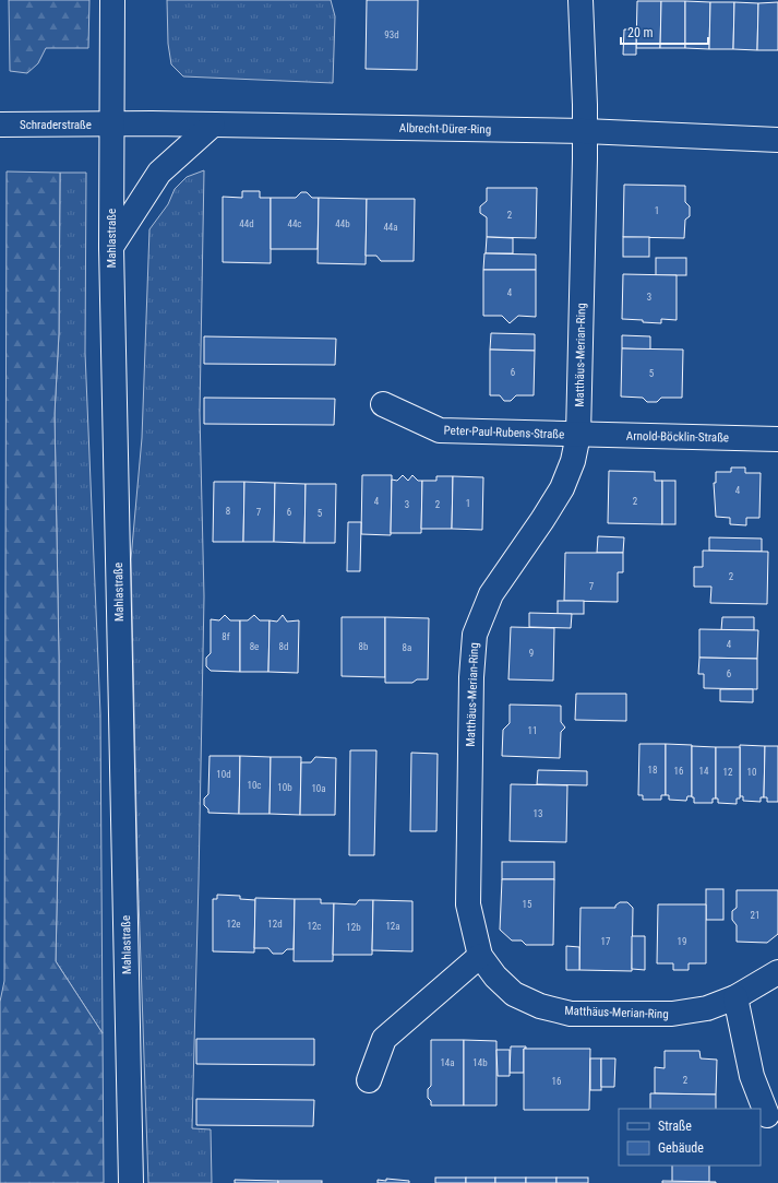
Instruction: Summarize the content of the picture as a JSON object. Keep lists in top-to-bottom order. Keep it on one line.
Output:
{"streets":{"street":["Schraderstraße","Albrecht-Dürer-Ring","Mahlastraße","Matthäus-Merian-Ring","Peter-Paul-Rubens-Straße","Arnold-Böcklin-Straße"]},"crossings":[["Schraderstraße","Albrecht-Dürer-Ring"],["Schraderstraße","Mahlastraße"],["Albrecht-Dürer-Ring","Mahlastraße"],["Albrecht-Dürer-Ring","Matthäus-Merian-Ring"],["Matthäus-Merian-Ring","Peter-Paul-Rubens-Straße"],["Matthäus-Merian-Ring","Arnold-Böcklin-Straße"],["Peter-Paul-Rubens-Straße","Arnold-Böcklin-Straße"]],"house_numbers":["93d","1","2","44d","44c","44b","44a","4","3","6","5","4","4","2","1","3","2","8","7","6","5","2","7","8f","4","8e","8d","8b","8a","9","6","11","18","16","14","12","10","10d","10c","10b","10a","13","15","21","12e","12d","12c","12a","12b","17","19","14a","14b","2","16"],"legend":["Straße","Gebäude"],"scale_bar":"20 m"}
